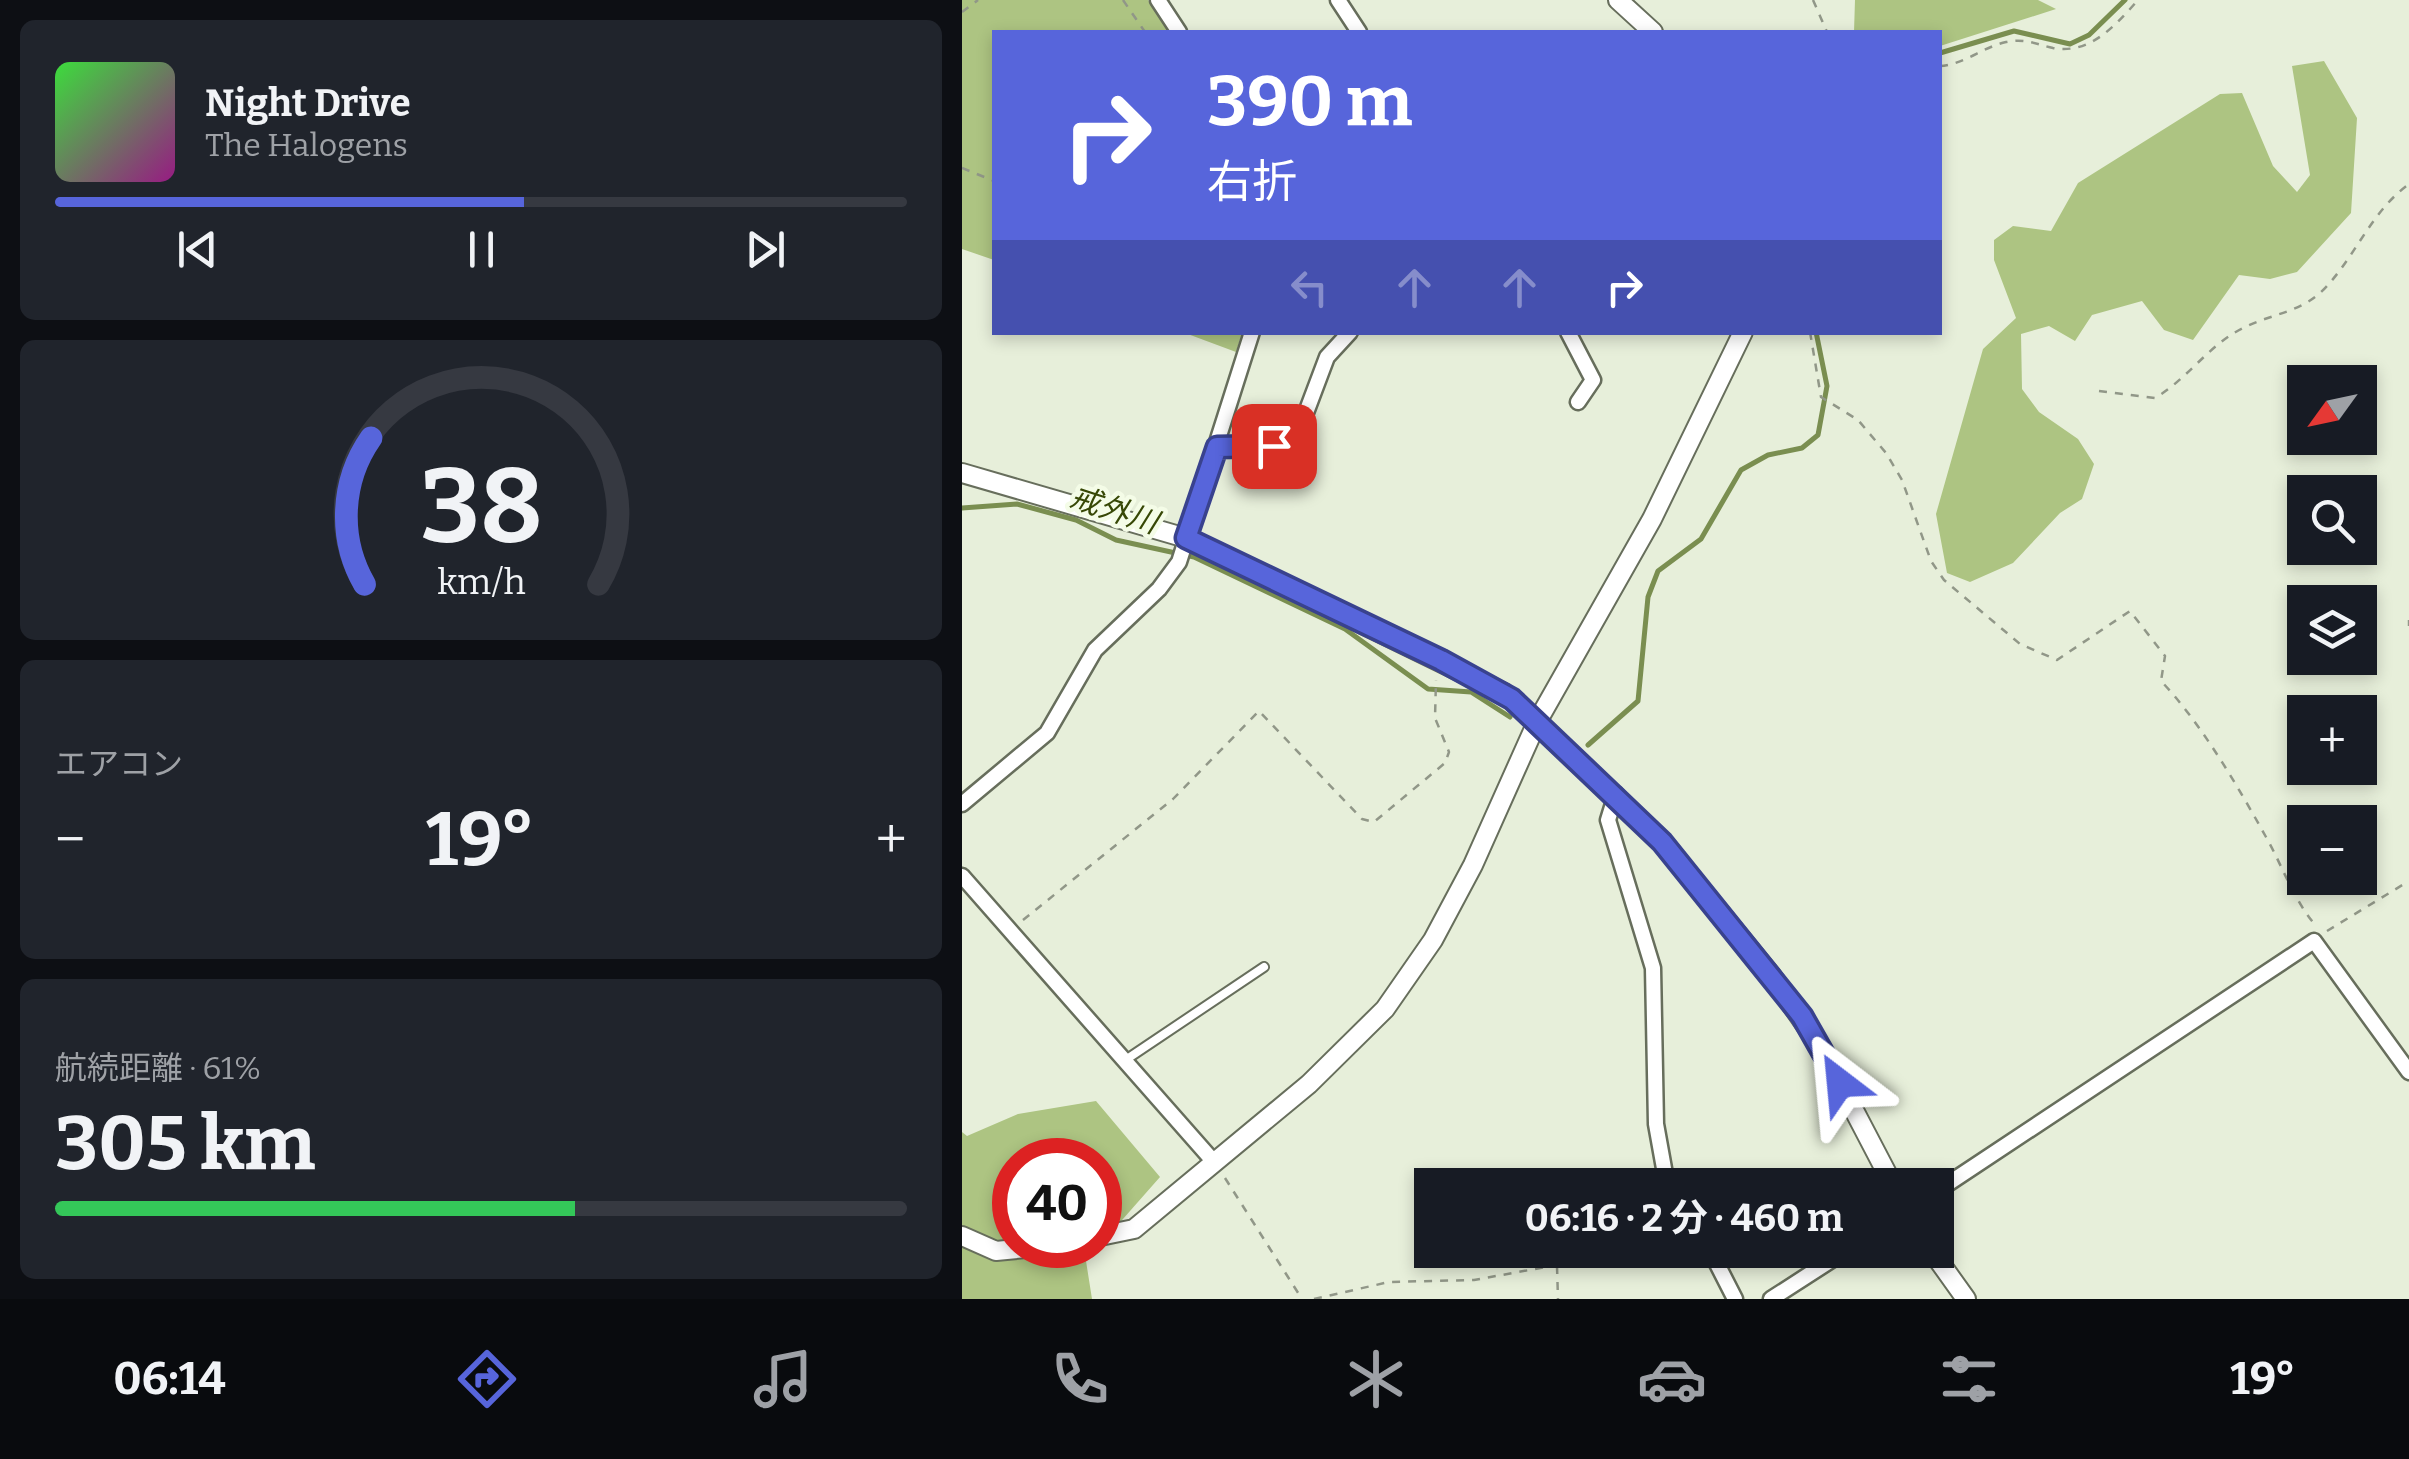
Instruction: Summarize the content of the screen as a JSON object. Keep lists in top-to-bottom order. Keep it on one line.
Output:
{"water":["戒外川"],"north":"bottom left","page":{"turn":["390 m","右折"],"song":["Night Drive","The Halogens"],"map_buttons":["+","−"],"tile":["エアコン",["航続距離 · 61%","305 km"]],"heat":["−","19°","+"],"limit":"40","trip":"06:16 · 2 分 · 460 m","tabs":["06:14","19°"],"gauge":["38","km/h"]}}
